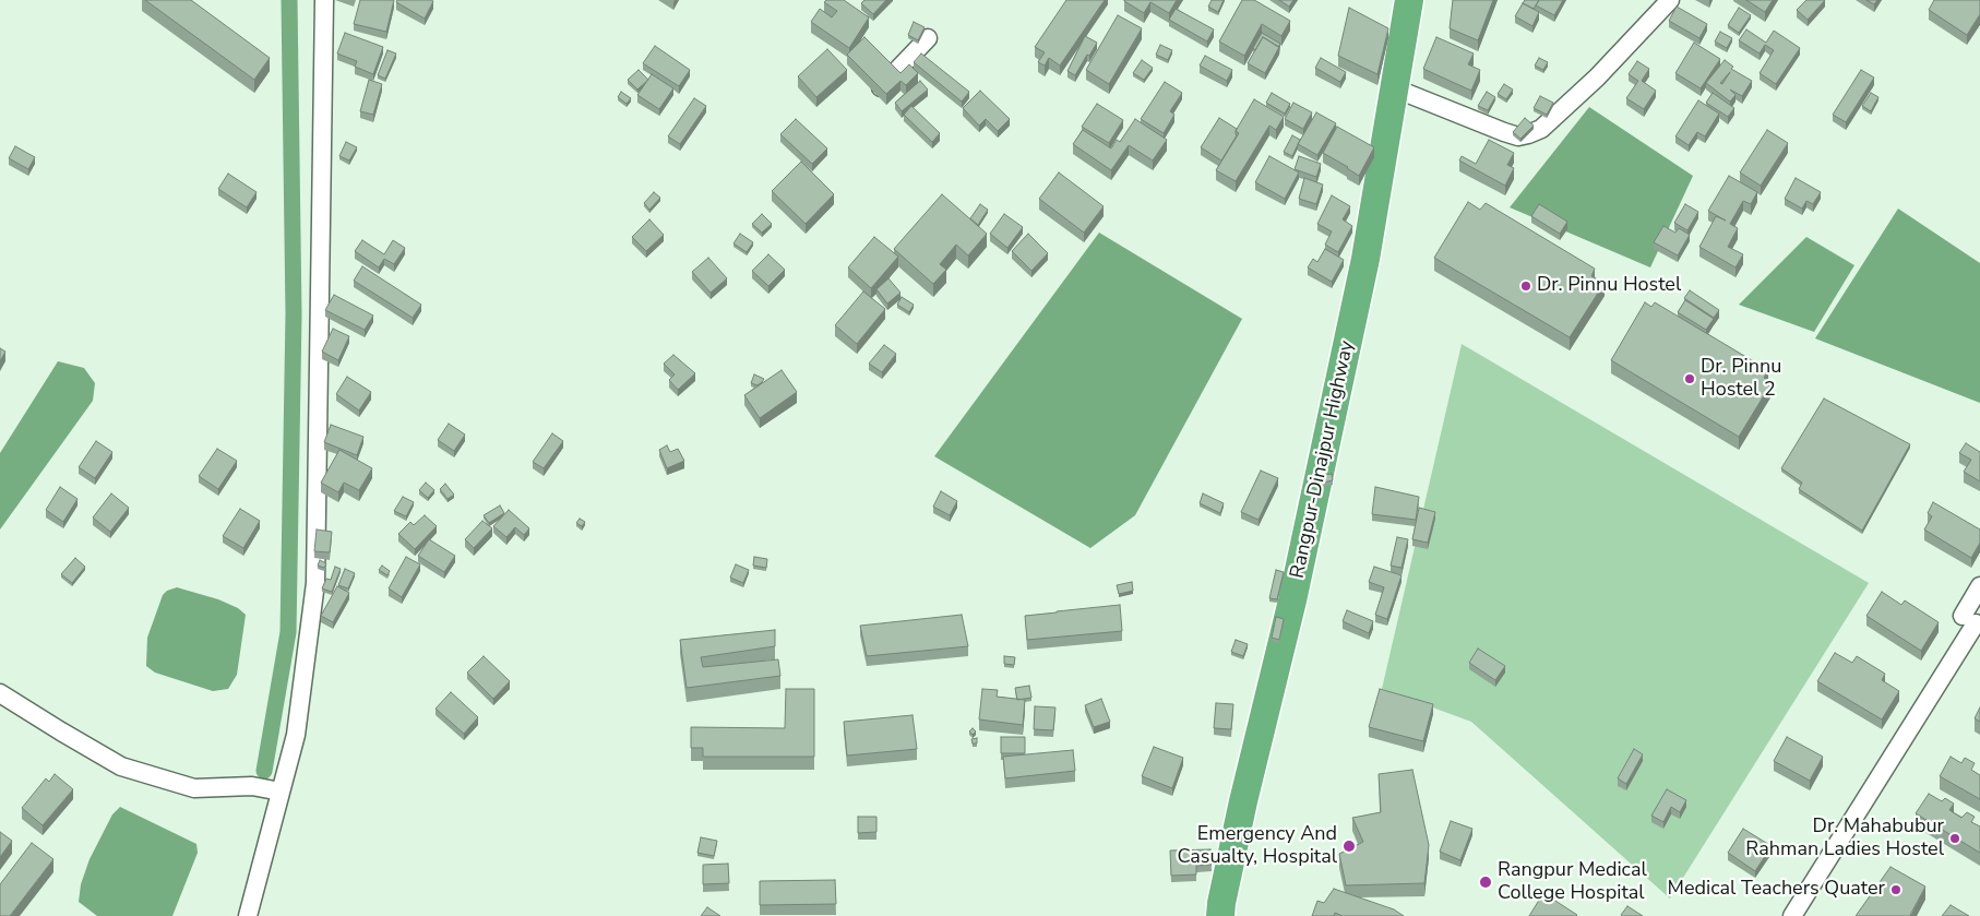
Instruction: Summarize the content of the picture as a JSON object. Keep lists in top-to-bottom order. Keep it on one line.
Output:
{"streets":{"highway":["Rangpur-Dinajpur Highway"]},"places":["Dr. Pinnu Hostel","Dr. Pinnu Hostel 2","Dr. Mahabubur Rahman Ladies Hostel","Emergency And Casualty, Hospital","Rangpur Medical College Hospital","Medical Teachers Quater"]}
